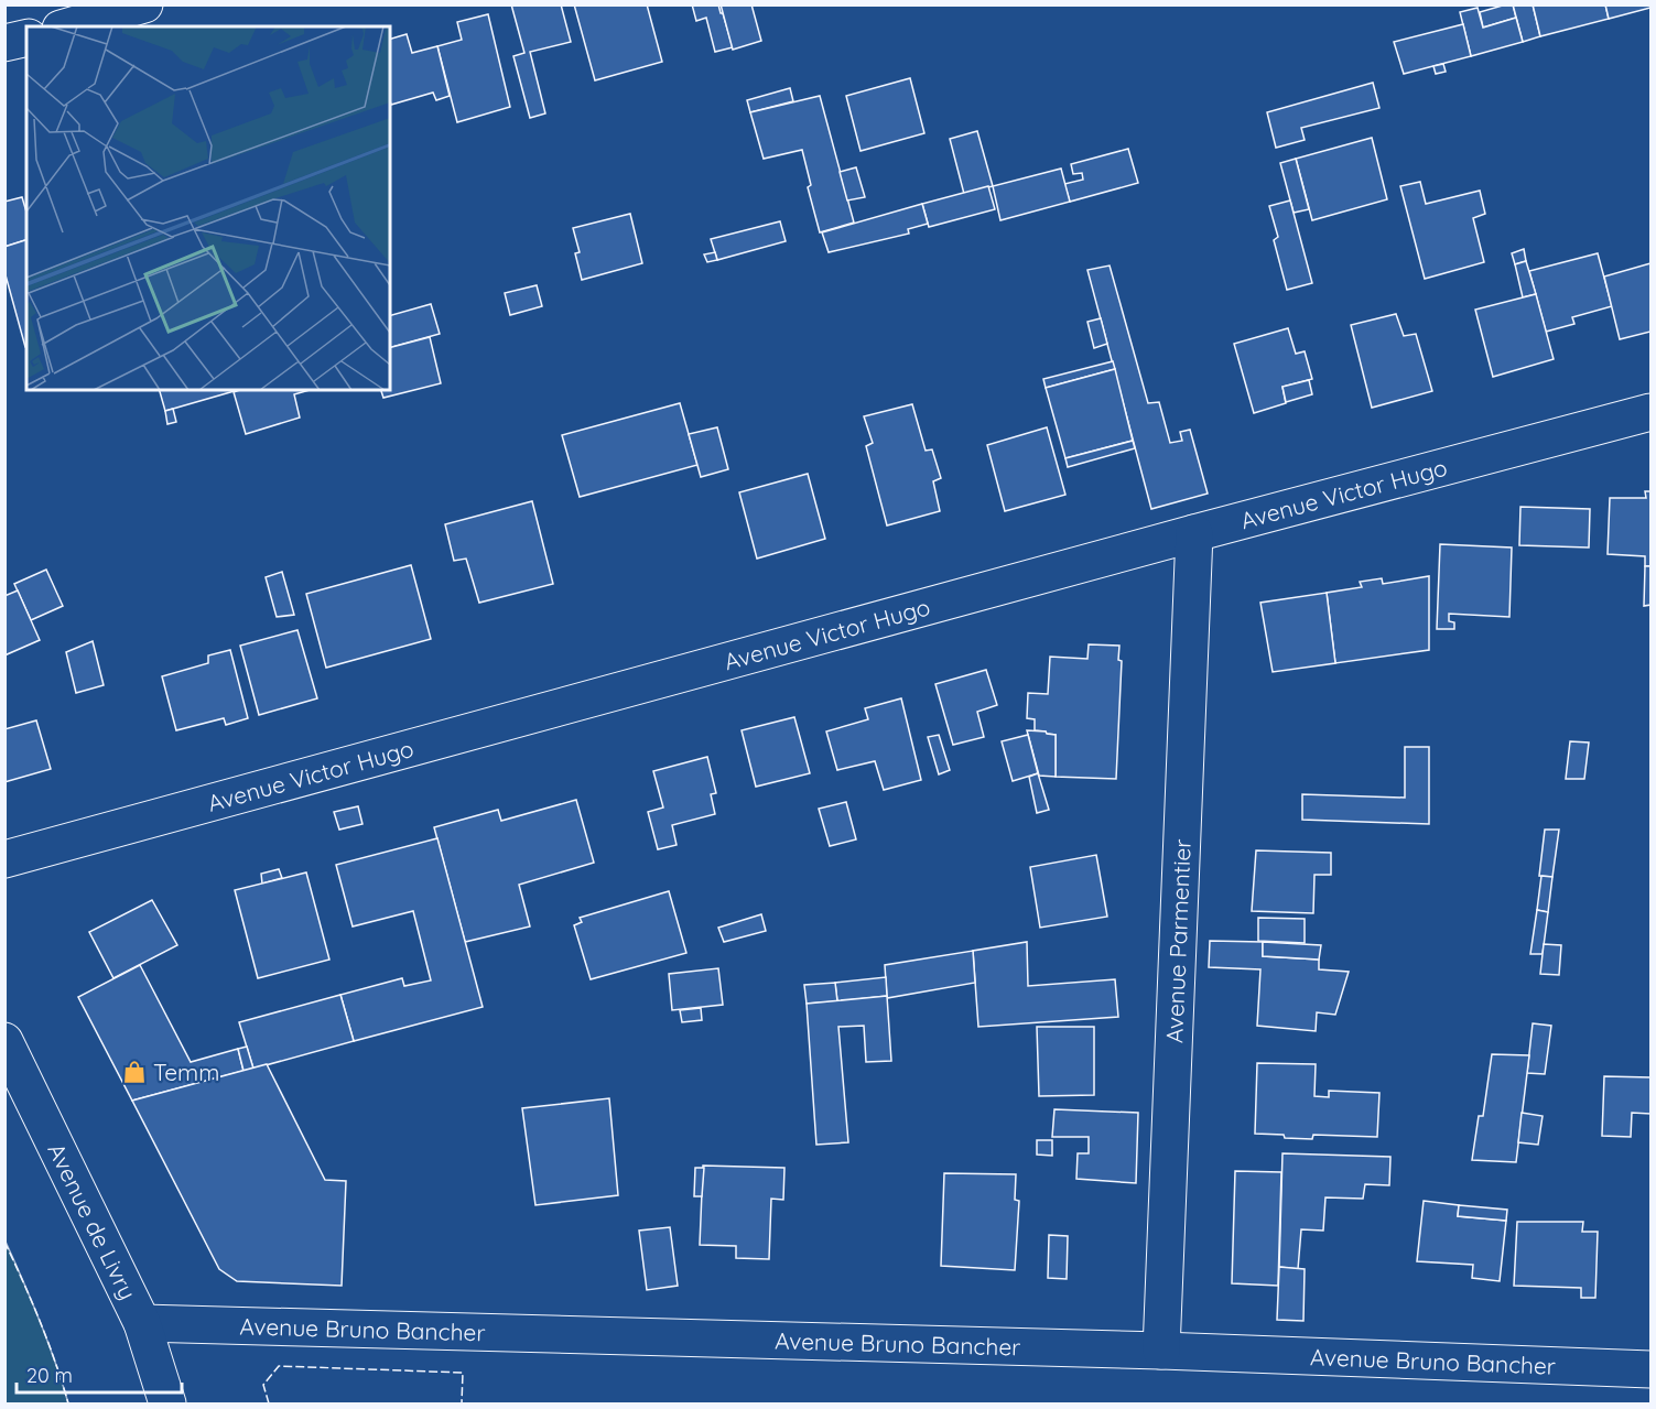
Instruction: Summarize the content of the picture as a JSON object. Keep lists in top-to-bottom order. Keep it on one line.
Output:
{"streets":{"street":["Avenue Victor Hugo","Avenue Parmentier","Avenue de Livry","Avenue Bruno Bancher"]},"crossings":[["Avenue Victor Hugo","Avenue Parmentier"],["Avenue Parmentier","Avenue Bruno Bancher"],["Avenue de Livry","Avenue Bruno Bancher"]],"places":{"shop":["Temm"]},"scale_bar":"20 m"}
